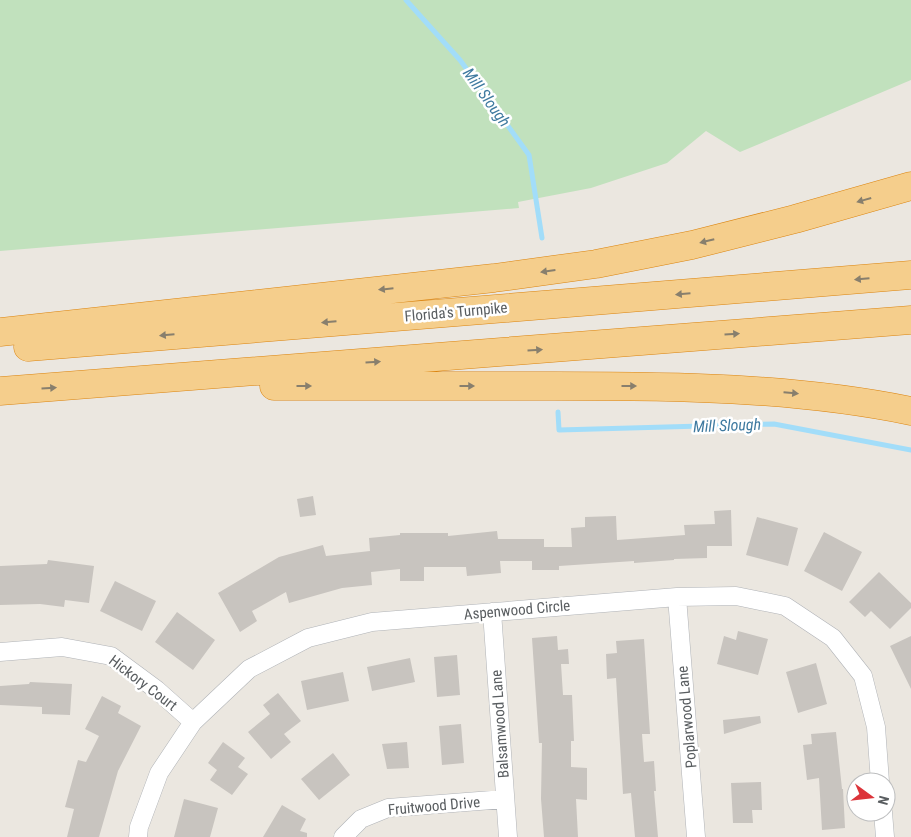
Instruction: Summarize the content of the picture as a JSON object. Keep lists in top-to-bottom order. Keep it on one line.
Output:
{"streets":{"highway":["Florida's Turnpike"],"street":["Aspenwood Circle","Hickory Court","Poplarwood Lane","Balsamwood Lane","Fruitwood Drive"]},"crossings":[["Aspenwood Circle","Hickory Court"],["Aspenwood Circle","Poplarwood Lane"],["Aspenwood Circle","Balsamwood Lane"],["Balsamwood Lane","Fruitwood Drive"]],"water":["Mill Slough"],"north":"right"}
